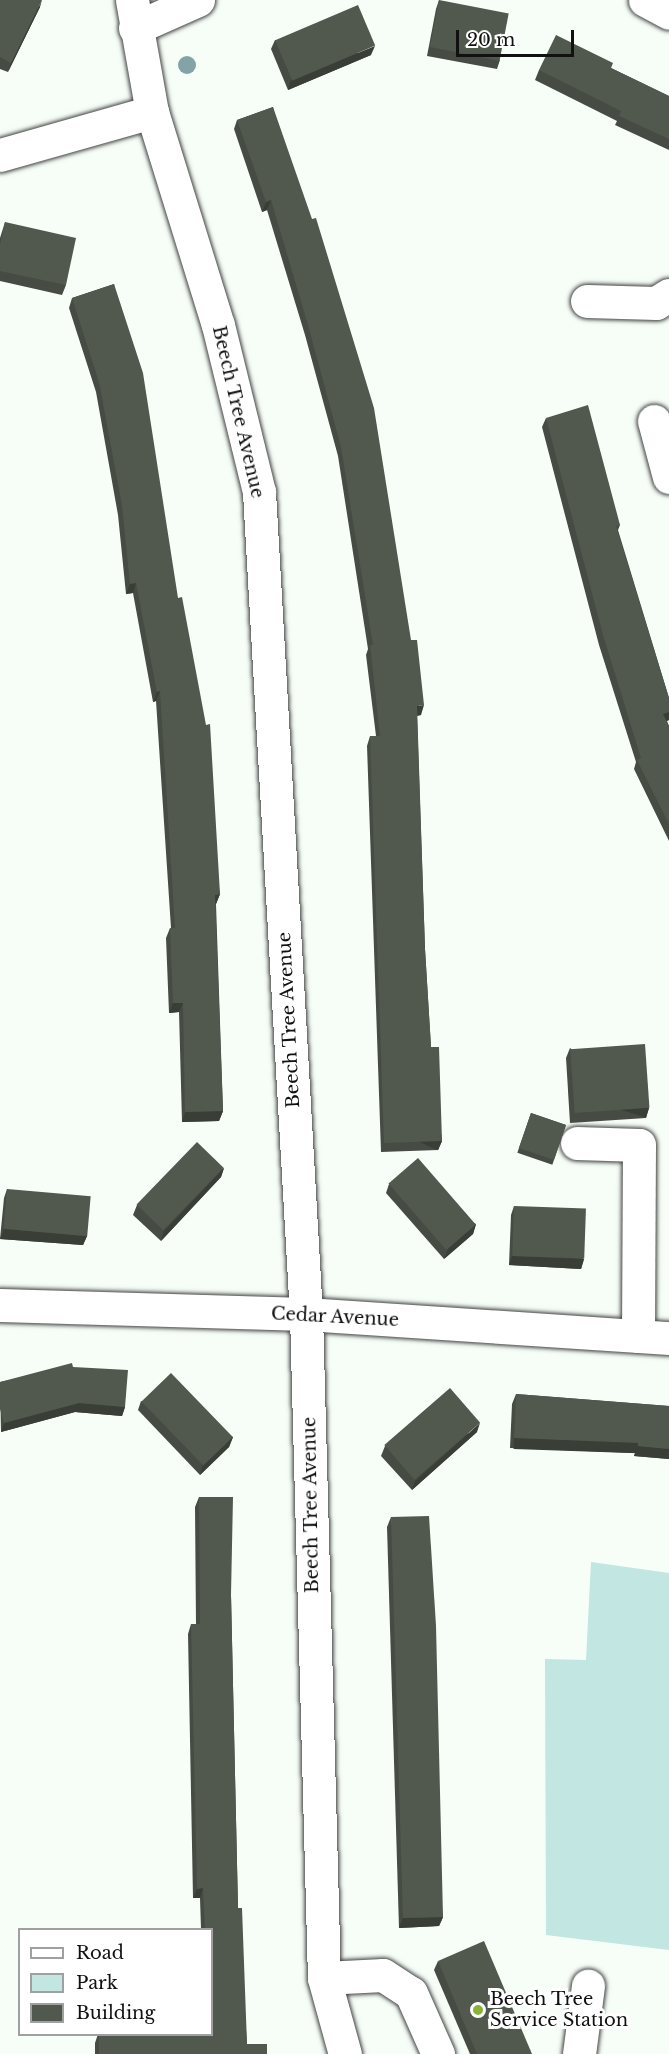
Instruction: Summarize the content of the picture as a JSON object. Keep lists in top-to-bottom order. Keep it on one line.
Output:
{"streets":{"street":["Beech Tree Avenue","Cedar Avenue"]},"crossings":[["Beech Tree Avenue","Cedar Avenue"]],"places":["Beech Tree Service Station"],"legend":["Road","Park","Building"],"scale_bar":"20 m"}
